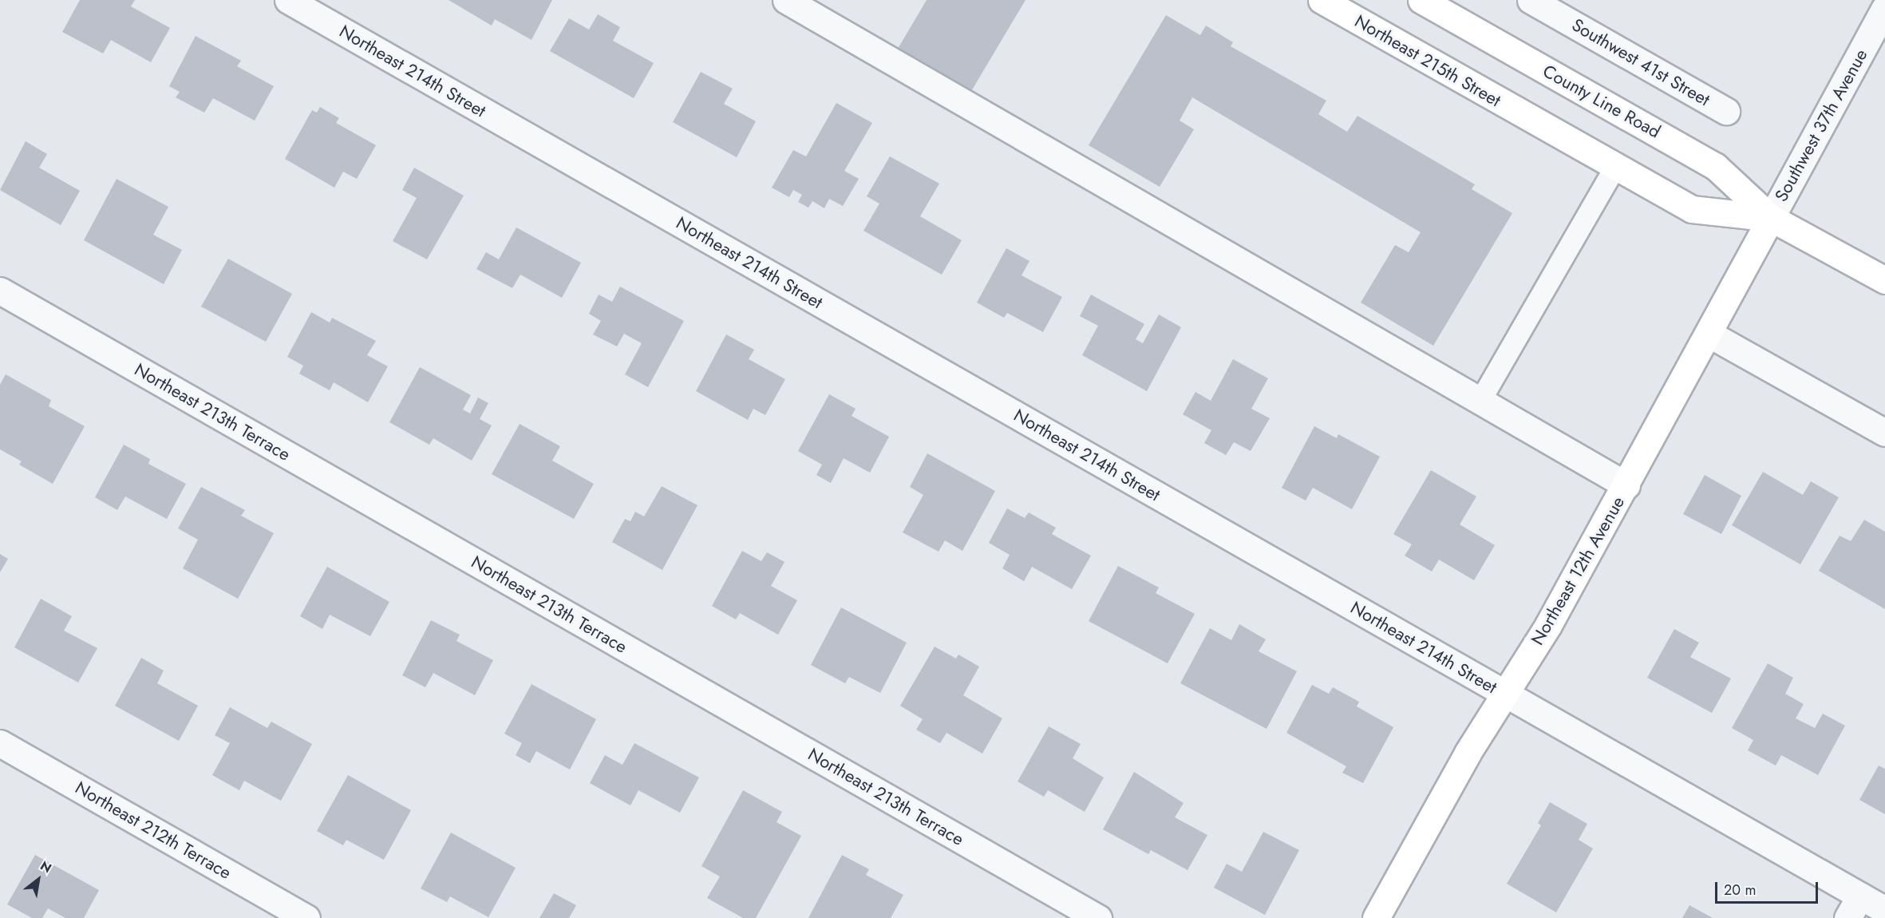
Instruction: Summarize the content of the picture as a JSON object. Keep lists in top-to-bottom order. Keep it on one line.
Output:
{"streets":{"street":["Northeast 215th Street","Southwest 41st Street","Northeast 214th Street","County Line Road","Southwest 37th Avenue","Northeast 213th Terrace","Northeast 12th Avenue","Northeast 212th Terrace"]},"crossings":[["Northeast 215th Street","County Line Road"],["Northeast 214th Street","Northeast 12th Avenue"],["County Line Road","Southwest 37th Avenue"],["County Line Road","Northeast 12th Avenue"],["Southwest 37th Avenue","Northeast 12th Avenue"]],"scale_bar":"20 m","north":"top right"}
